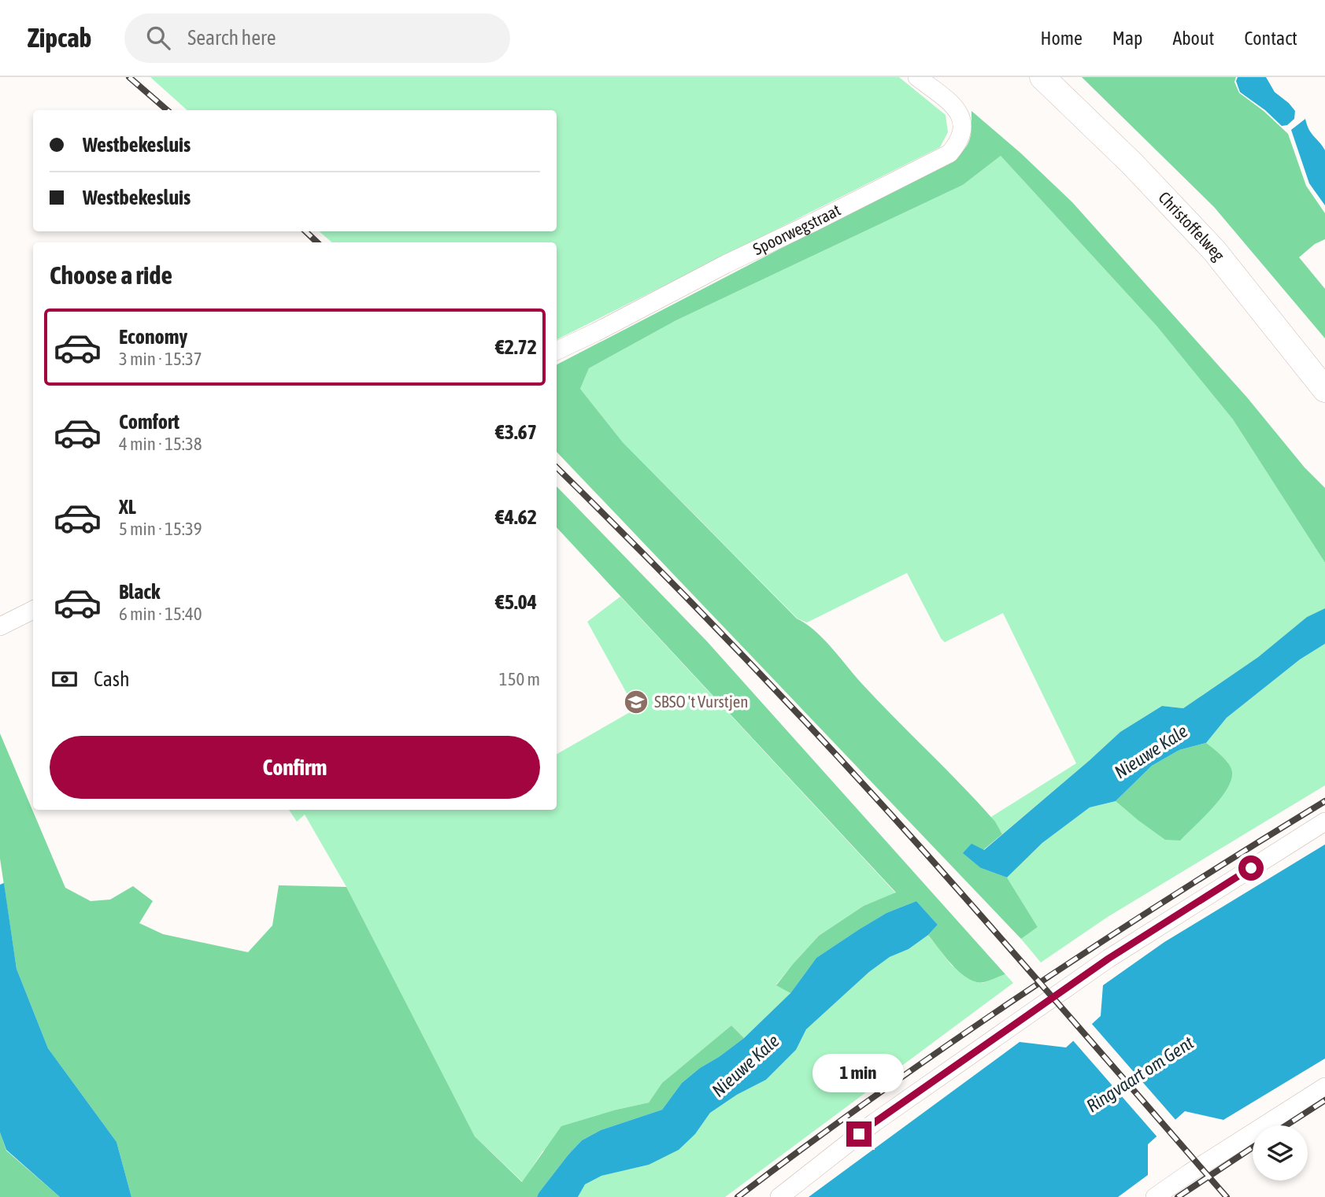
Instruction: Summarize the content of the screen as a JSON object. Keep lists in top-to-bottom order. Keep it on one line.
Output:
{"streets":{"main road":["Christoffelweg"],"street":["Spoorwegstraat"]},"water":["Nieuwe Kale","Ringvaart om Gent"],"places":{"school or university":["SBSO 't Vurstjen"]},"page":{"header":"Zipcab","search":"Search here","nav":["Home","Map","About","Contact"],"banner":["Westbekesluis","Westbekesluis"],"heading":"Choose a ride","list":[{"name":"Economy","note":"3 min · 15:37","value":"€2.72"},{"name":"Comfort","note":"4 min · 15:38","value":"€3.67"},{"name":"XL","note":"5 min · 15:39","value":"€4.62"},{"name":"Black","note":"6 min · 15:40","value":"€5.04"}],"pay":["Cash","150 m"],"buttons":"Confirm","bubble":"1 min"}}
